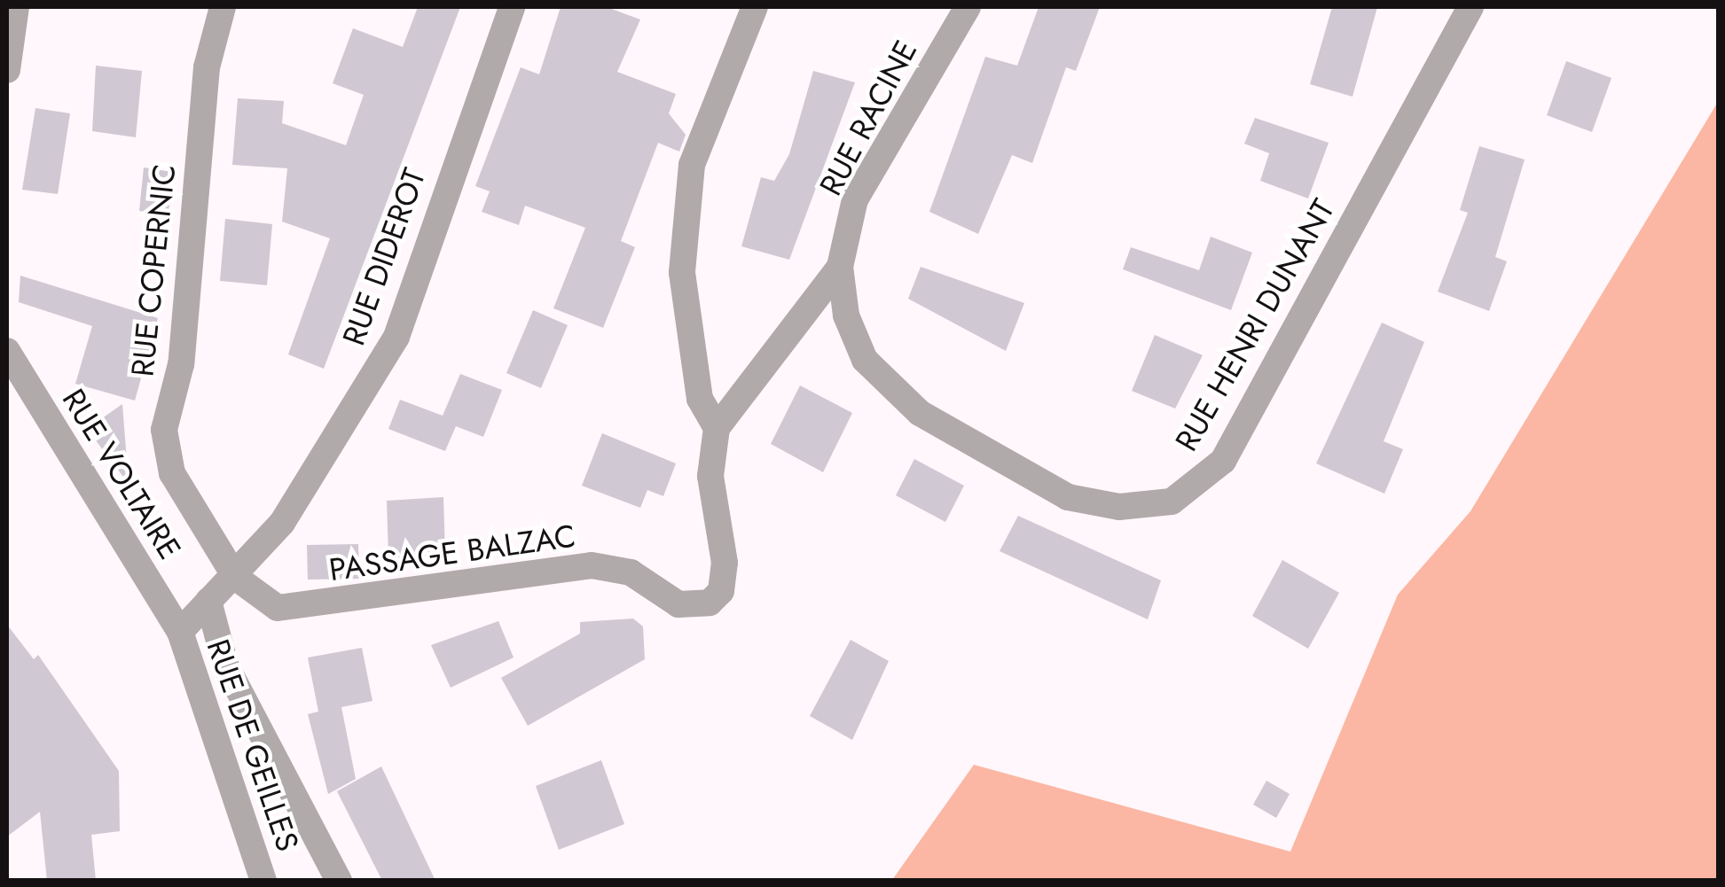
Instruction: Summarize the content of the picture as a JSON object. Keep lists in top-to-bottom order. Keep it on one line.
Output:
{"streets":{"street":["RUE RACINE","RUE DIDEROT","RUE COPERNIC","RUE HENRI DUNANT","RUE VOLTAIRE","PASSAGE BALZAC","RUE DE GEILLES"]},"crossings":[["RUE RACINE","RUE HENRI DUNANT"],["RUE RACINE","PASSAGE BALZAC"],["RUE DIDEROT","RUE COPERNIC"],["RUE DIDEROT","RUE VOLTAIRE"],["RUE DIDEROT","PASSAGE BALZAC"],["RUE DIDEROT","RUE DE GEILLES"],["RUE COPERNIC","PASSAGE BALZAC"],["RUE HENRI DUNANT","PASSAGE BALZAC"],["RUE VOLTAIRE","RUE DE GEILLES"]]}
